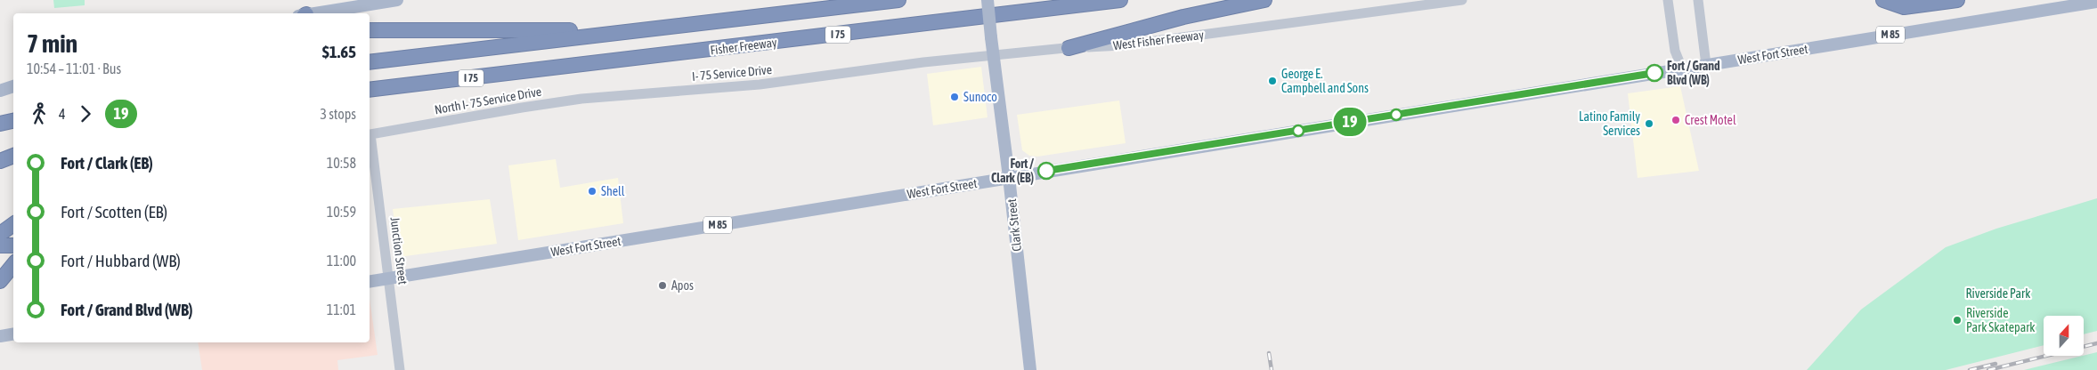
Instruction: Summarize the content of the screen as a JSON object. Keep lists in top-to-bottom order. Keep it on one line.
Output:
{"streets":{"highway":["I 75","Fisher Freeway"],"main road":["M 85","West Fort Street","Clark Street"],"street":["West Fisher Freeway","I- 75 Service Drive","North I- 75 Service Drive","Junction Street"]},"crossings":[["West Fisher Freeway","I- 75 Service Drive"],["West Fisher Freeway","Clark Street"],["West Fort Street","Clark Street"],["West Fort Street","Junction Street"],["I- 75 Service Drive","North I- 75 Service Drive"],["North I- 75 Service Drive","Junction Street"]],"parks":["Riverside Park"],"places":["Fort / Grand Blvd (WB)","George E. Campbell and Sons","Sunoco","Crest Motel","Latino Family Services","Fort / Clark (EB)","Shell","Apos","Riverside Park Skatepark"],"lines":["bus line 19"],"north":"top","page":{"on_map":"19","heading":["7 min","10:54 – 11:01 · Bus","$1.65"],"legs":["4","19","3 stops"],"list":[{"name":"Fort / Clark (EB)","value":"10:58"},{"name":"Fort / Scotten (EB)","value":"10:59"},{"name":"Fort / Hubbard (WB)","value":"11:00"},{"name":"Fort / Grand Blvd (WB)","value":"11:01"}]}}
